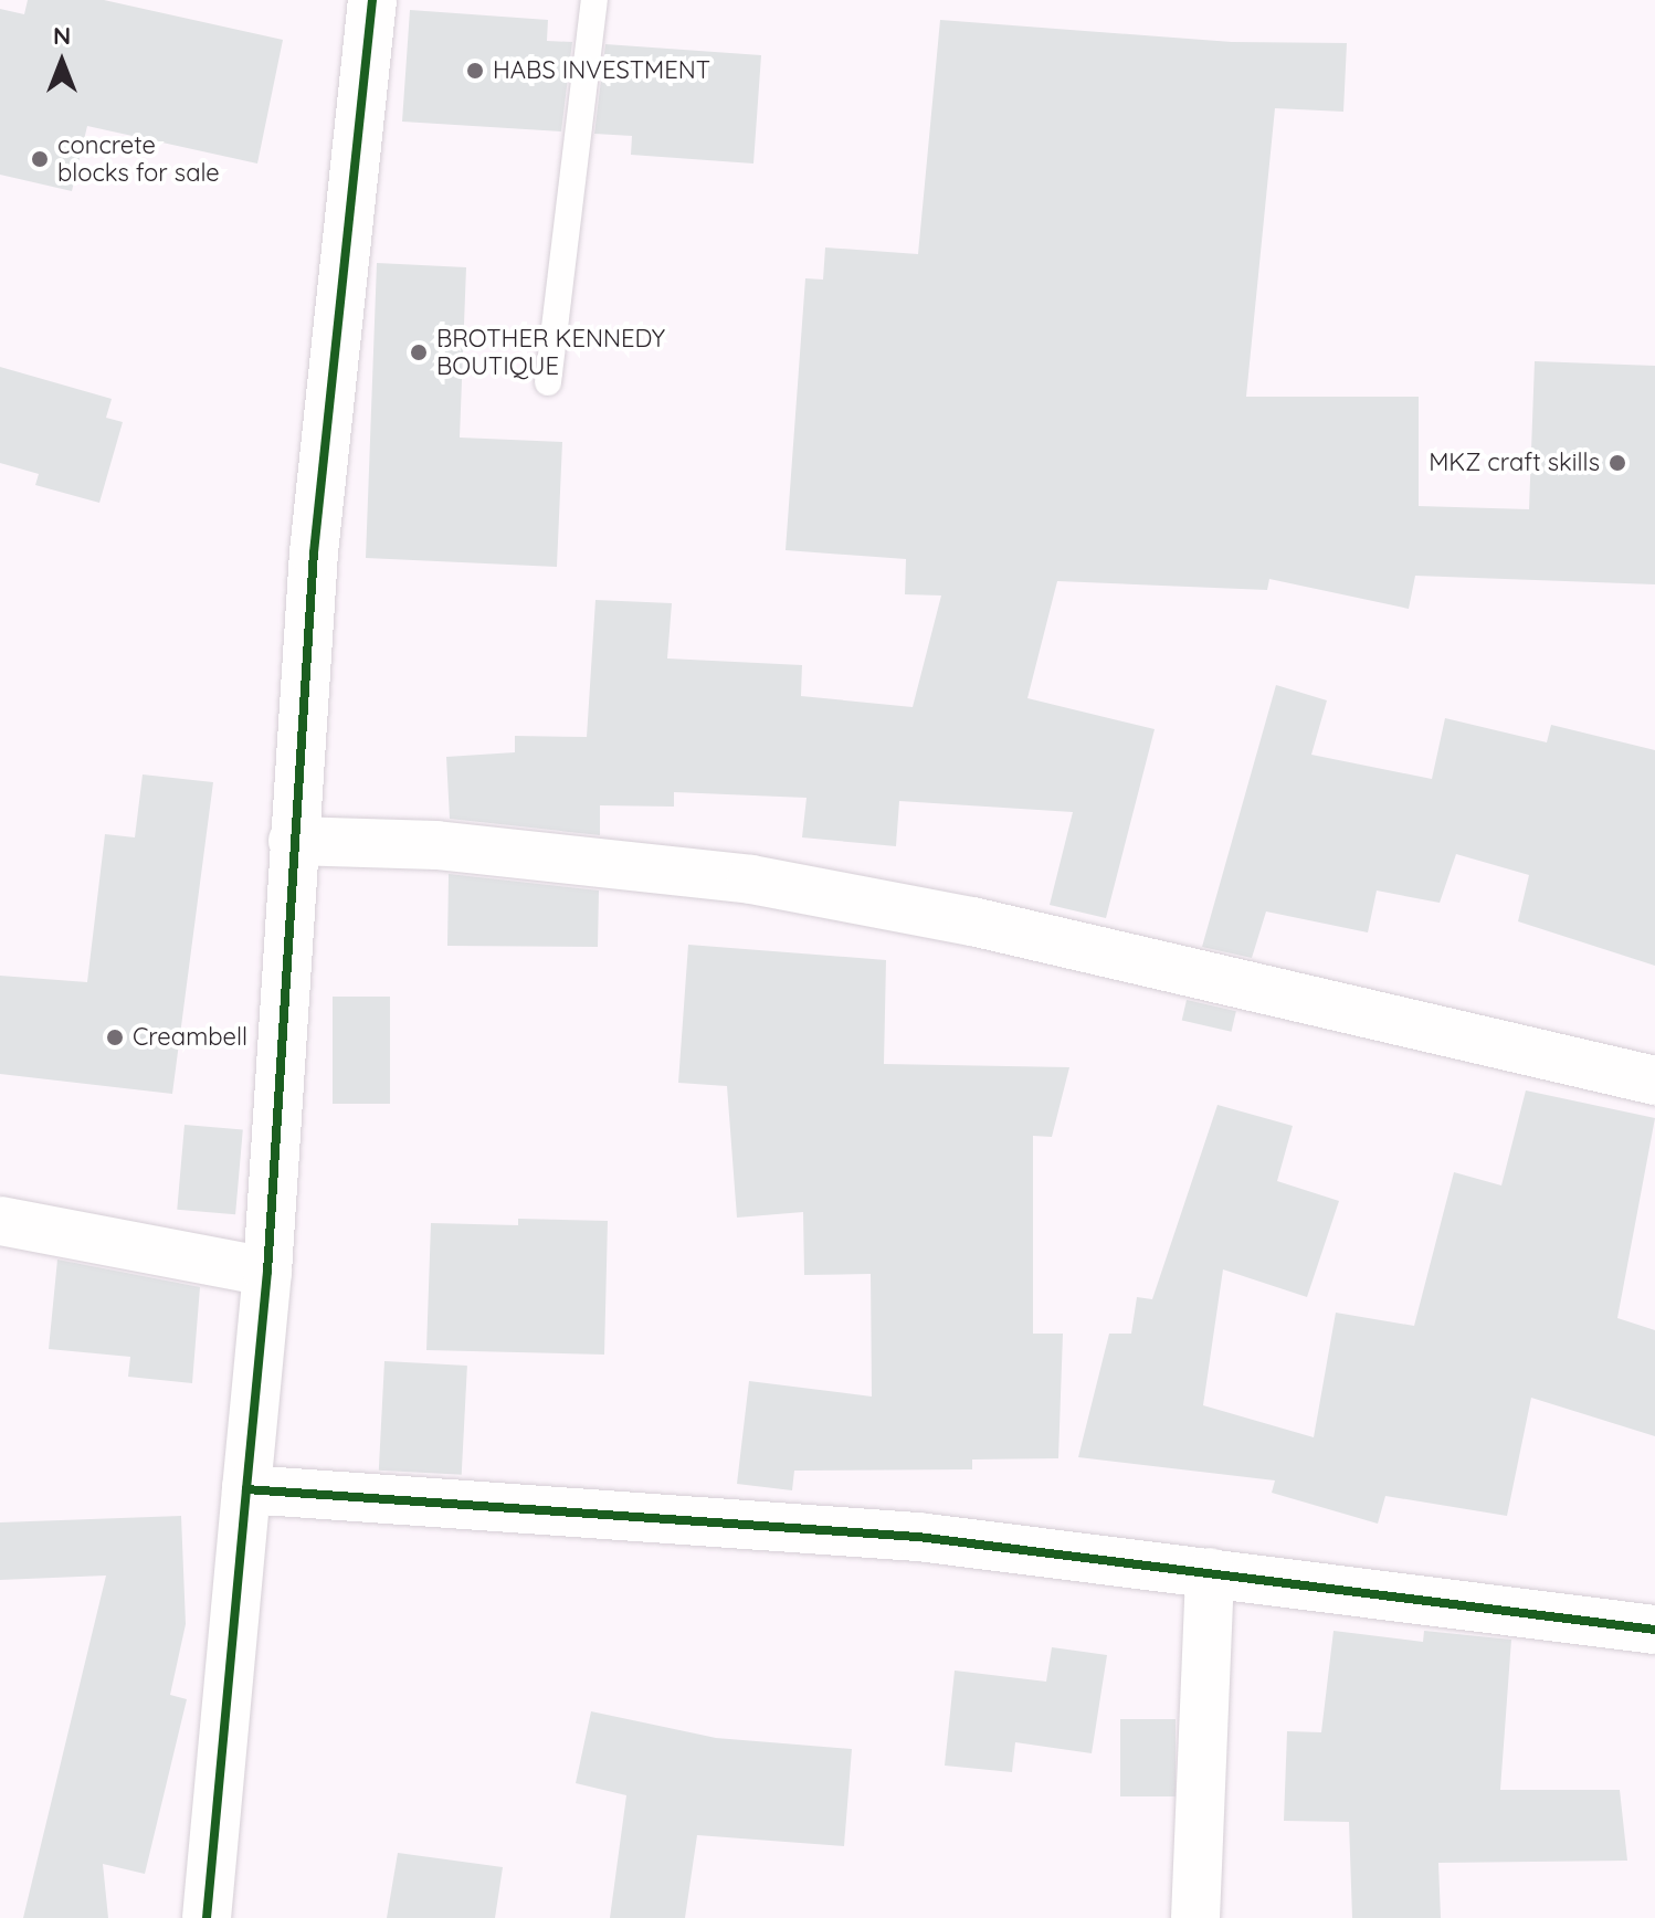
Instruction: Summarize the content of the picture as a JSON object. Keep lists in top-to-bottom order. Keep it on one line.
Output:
{"places":["HABS INVESTMENT","concrete blocks for sale","BROTHER KENNEDY BOUTIQUE","MKZ craft skills","Creambell"],"north":"top"}
